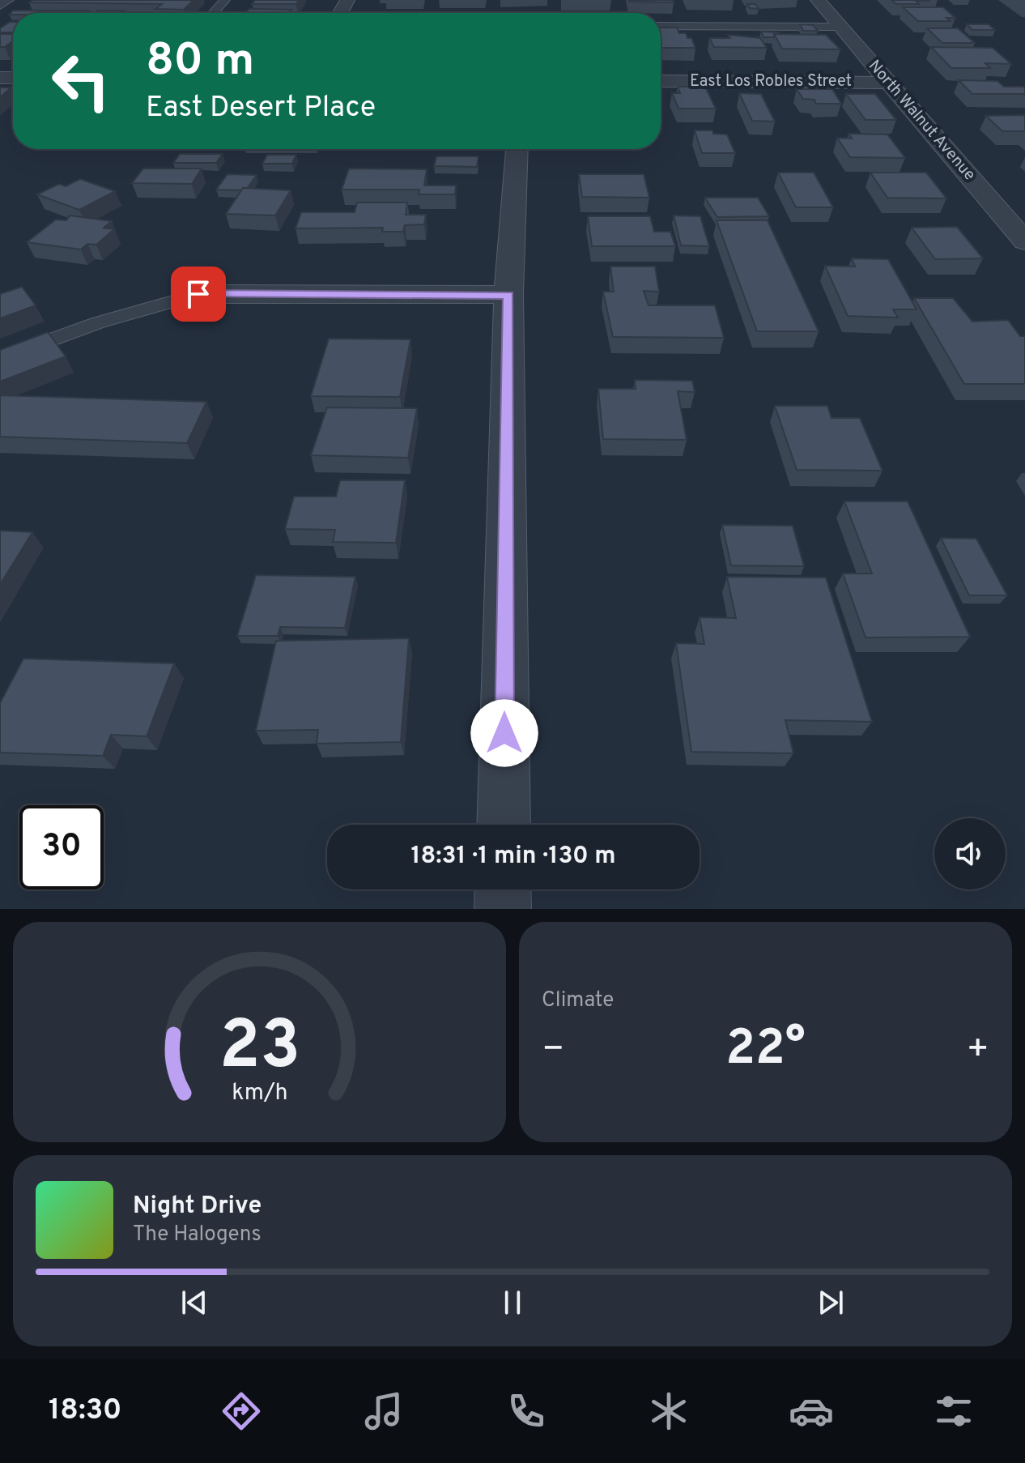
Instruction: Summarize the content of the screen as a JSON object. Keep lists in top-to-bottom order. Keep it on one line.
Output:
{"streets":{"street":["East Los Robles Street","North Walnut Avenue"]},"crossings":[["East Los Robles Street","North Walnut Avenue"]],"page":{"turn":["80 m","East Desert Place"],"limit":"30","trip":"18:31 · 1 min · 130 m","tile":"Climate","heat":["−","22°","+"],"song":["Night Drive","The Halogens"],"tabs":"18:30","gauge":["23","km/h"]}}
